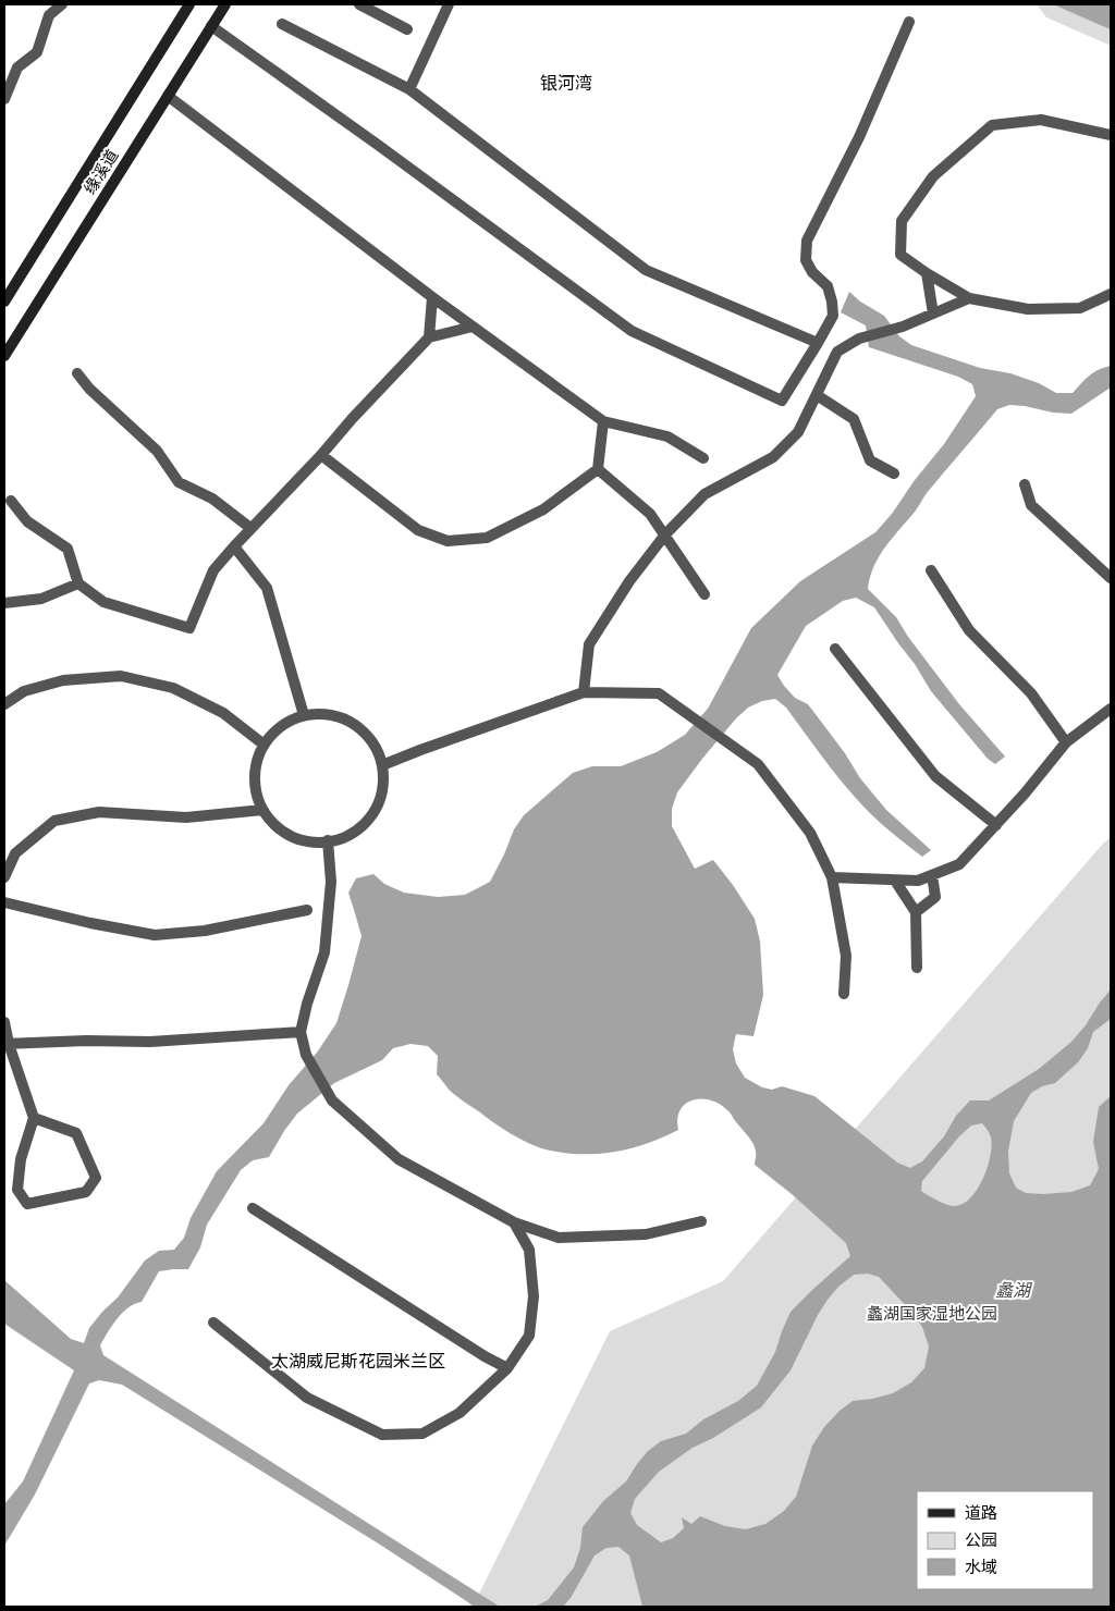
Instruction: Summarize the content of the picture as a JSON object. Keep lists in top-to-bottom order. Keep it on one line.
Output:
{"streets":{"main road":["缘溪道"]},"districts":["银河湾","太湖威尼斯花园米兰区"],"water":["蠡湖"],"parks":["蠡湖国家湿地公园"],"legend":["道路","公园","水域"]}
